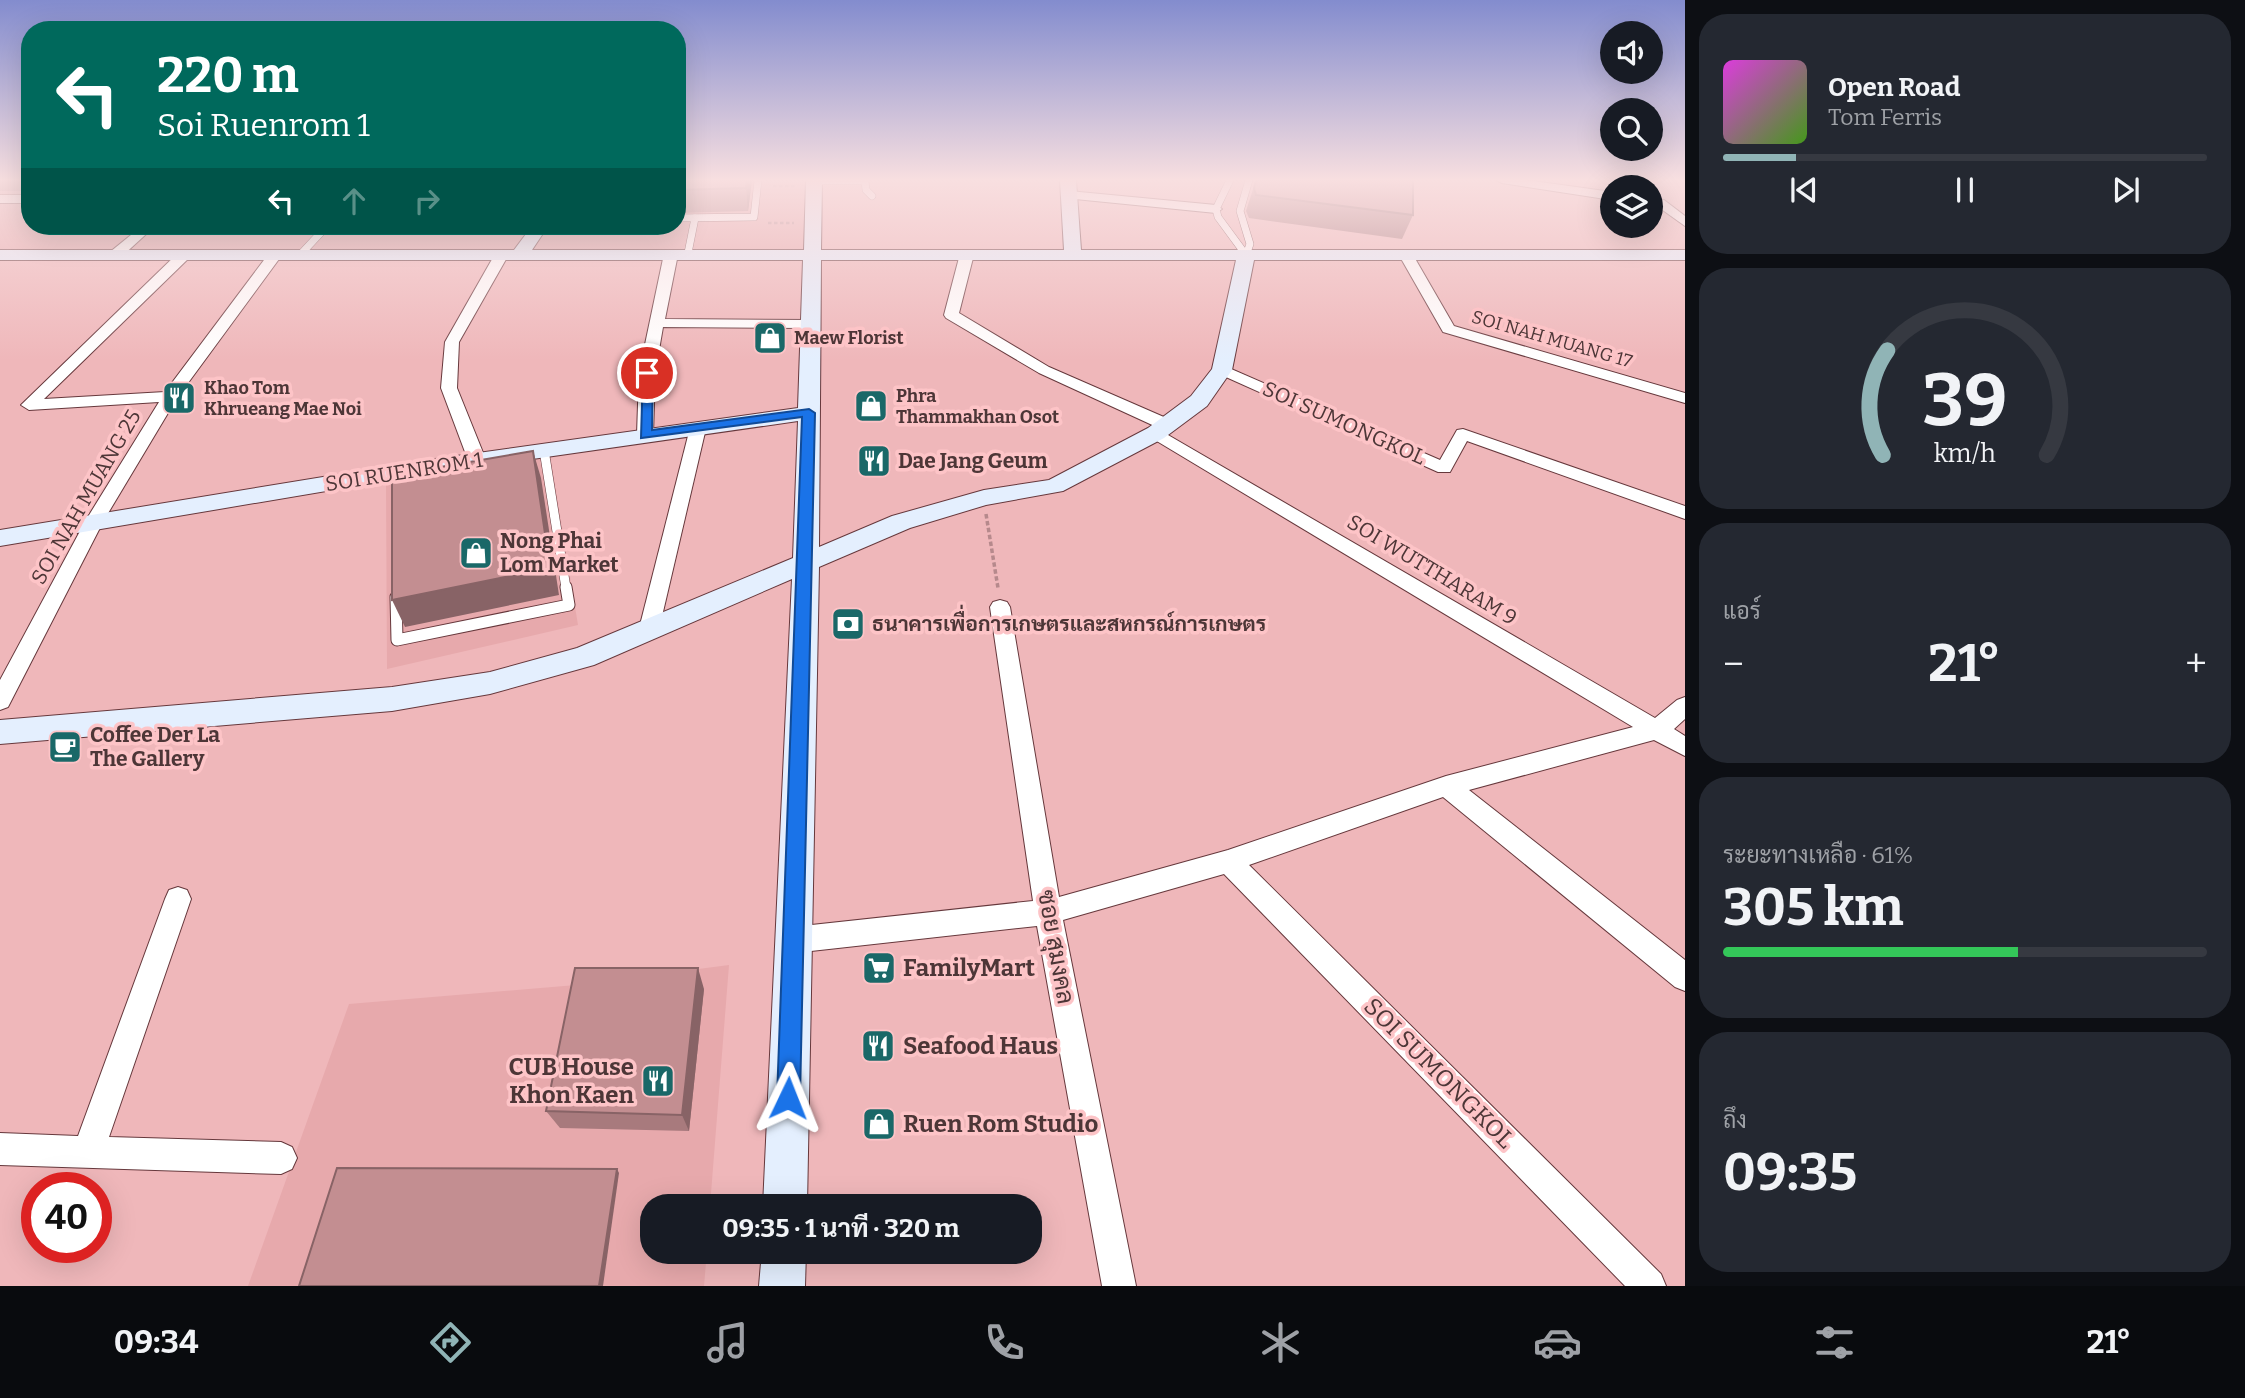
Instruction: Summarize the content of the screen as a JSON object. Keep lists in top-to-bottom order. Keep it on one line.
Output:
{"streets":{"street":["SOI NAH MUANG 17","SOI SUMONGKOL","SOI RUENROM 1","SOI NAH MUANG 25","SOI WUTTHARAM 9","ซอย สุมงคล"]},"crossings":[["SOI RUENROM 1","SOI NAH MUANG 25"]],"places":{"shop":["Maew Florist","Phra Thammakhan Osot","Nong Phai Lom Market","Ruen Rom Studio"],"restaurant":["Khao Tom Khrueang Mae Noi","Dae Jang Geum","Seafood Haus","CUB House Khon Kaen"],"bank":["ธนาคารเพื่อการเกษตรและสหกรณ์การเกษตร"],"cafe":["Coffee Der La The Gallery"],"supermarket":["FamilyMart"]},"page":{"turn":["220 m","Soi Ruenrom 1"],"song":["Open Road","Tom Ferris"],"tile":["แอร์",["ระยะทางเหลือ · 61%","305 km"],["ถึง","09:35"]],"heat":["−","21°","+"],"limit":"40","trip":"09:35 · 1 นาที · 320 m","tabs":["09:34","21°"],"gauge":["39","km/h"]}}
